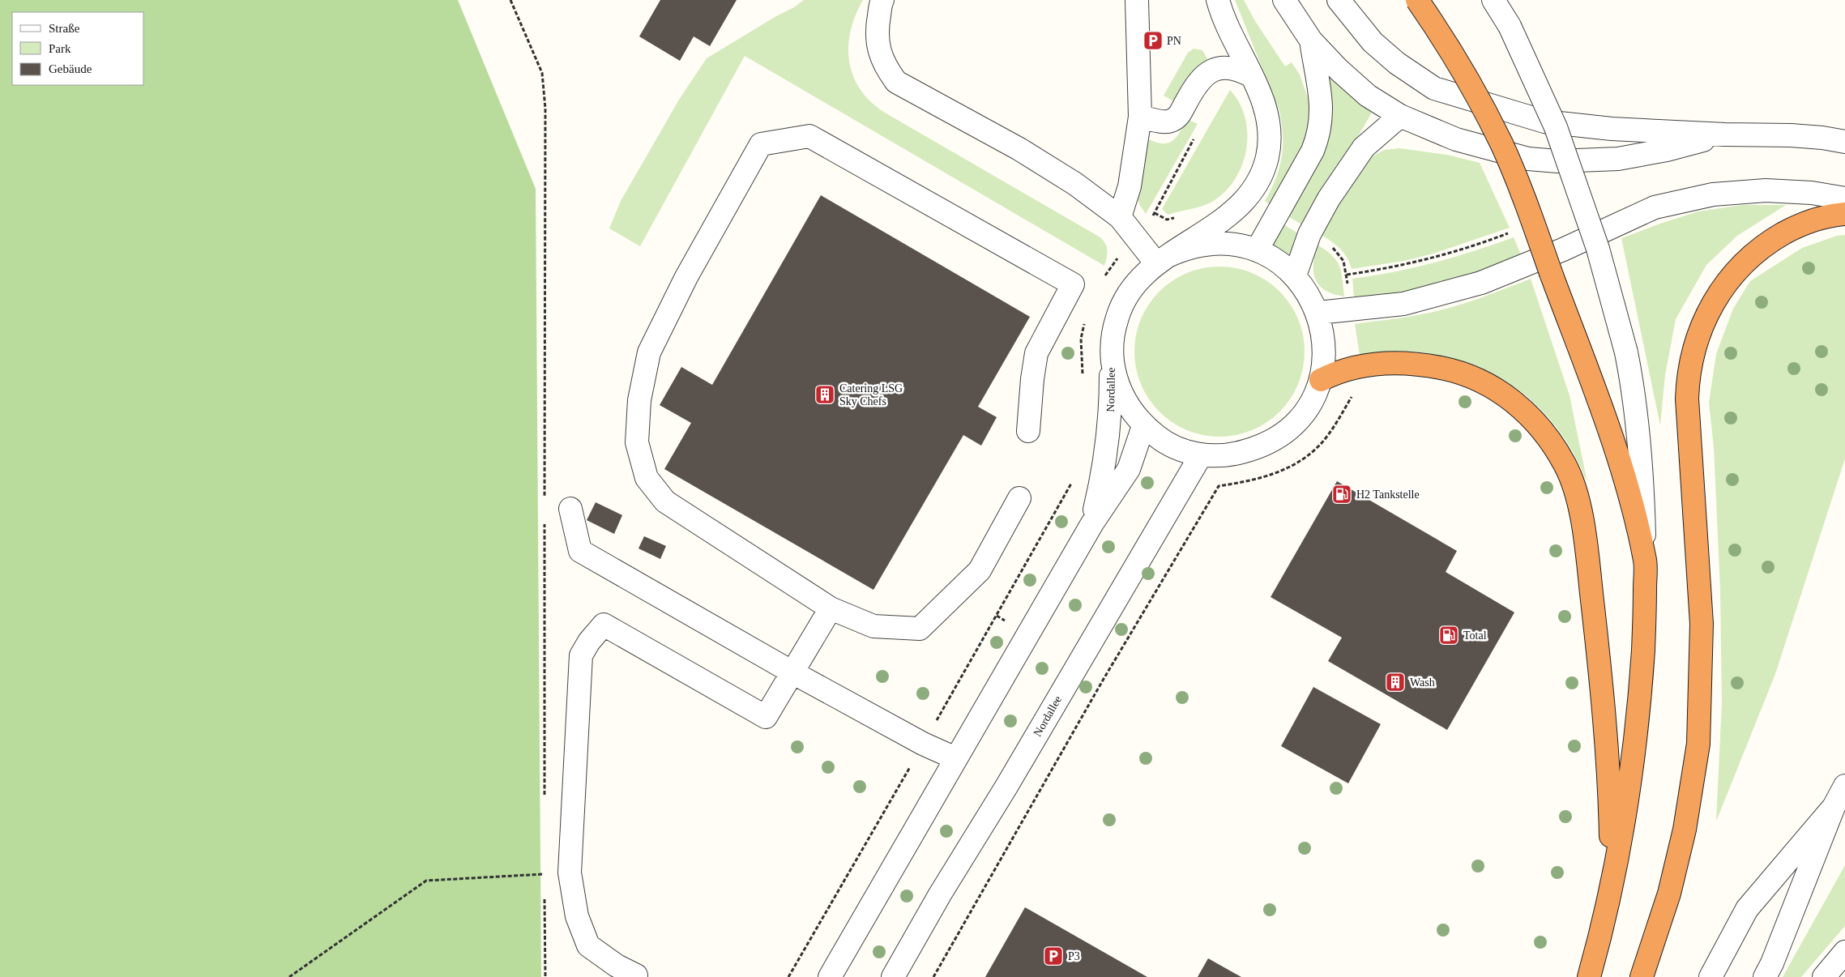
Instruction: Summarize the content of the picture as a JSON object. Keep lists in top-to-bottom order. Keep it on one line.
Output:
{"streets":{"street":["Nordallee"]},"places":{"parking":["PN","P3"],"building":["Catering LSG Sky Chefs","Wash"],"fuel station":["H2 Tankstelle","Total"]},"legend":["Straße","Park","Gebäude"]}
